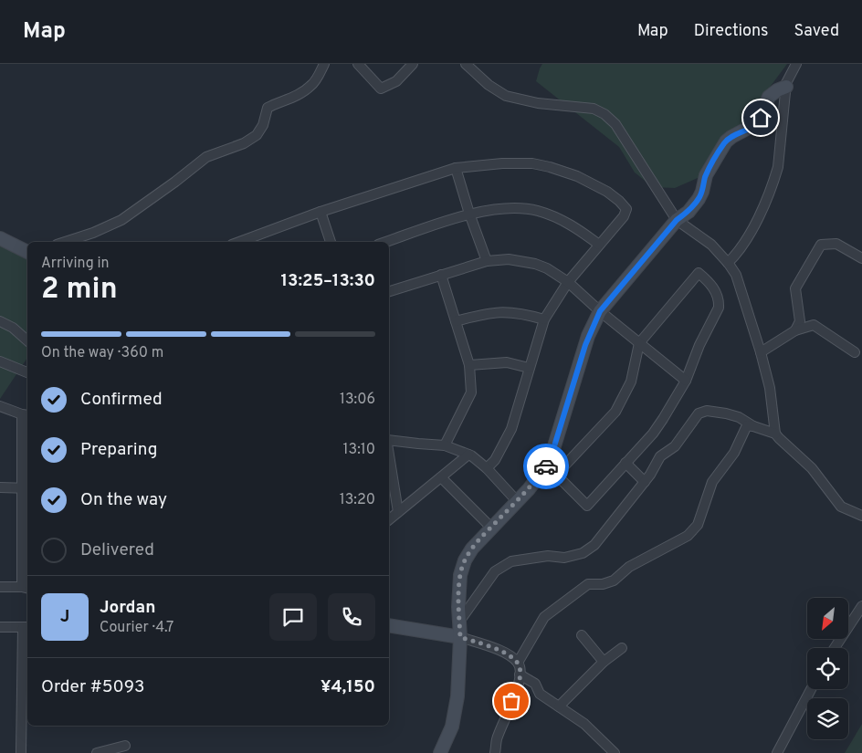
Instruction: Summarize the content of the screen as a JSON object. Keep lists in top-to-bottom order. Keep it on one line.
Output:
{"north":"bottom left","page":{"header":"Map","nav":["Map","Directions","Saved"],"heading":["2 min","Arriving in","13:25–13:30"],"panel":["Jordan","Courier · 4.7","Order #5093","¥4,150"],"bar":"On the way · 360 m","list":[["Confirmed","13:06"],["Preparing","13:10"],["On the way","13:20"],"Delivered"],"round":"J"}}
